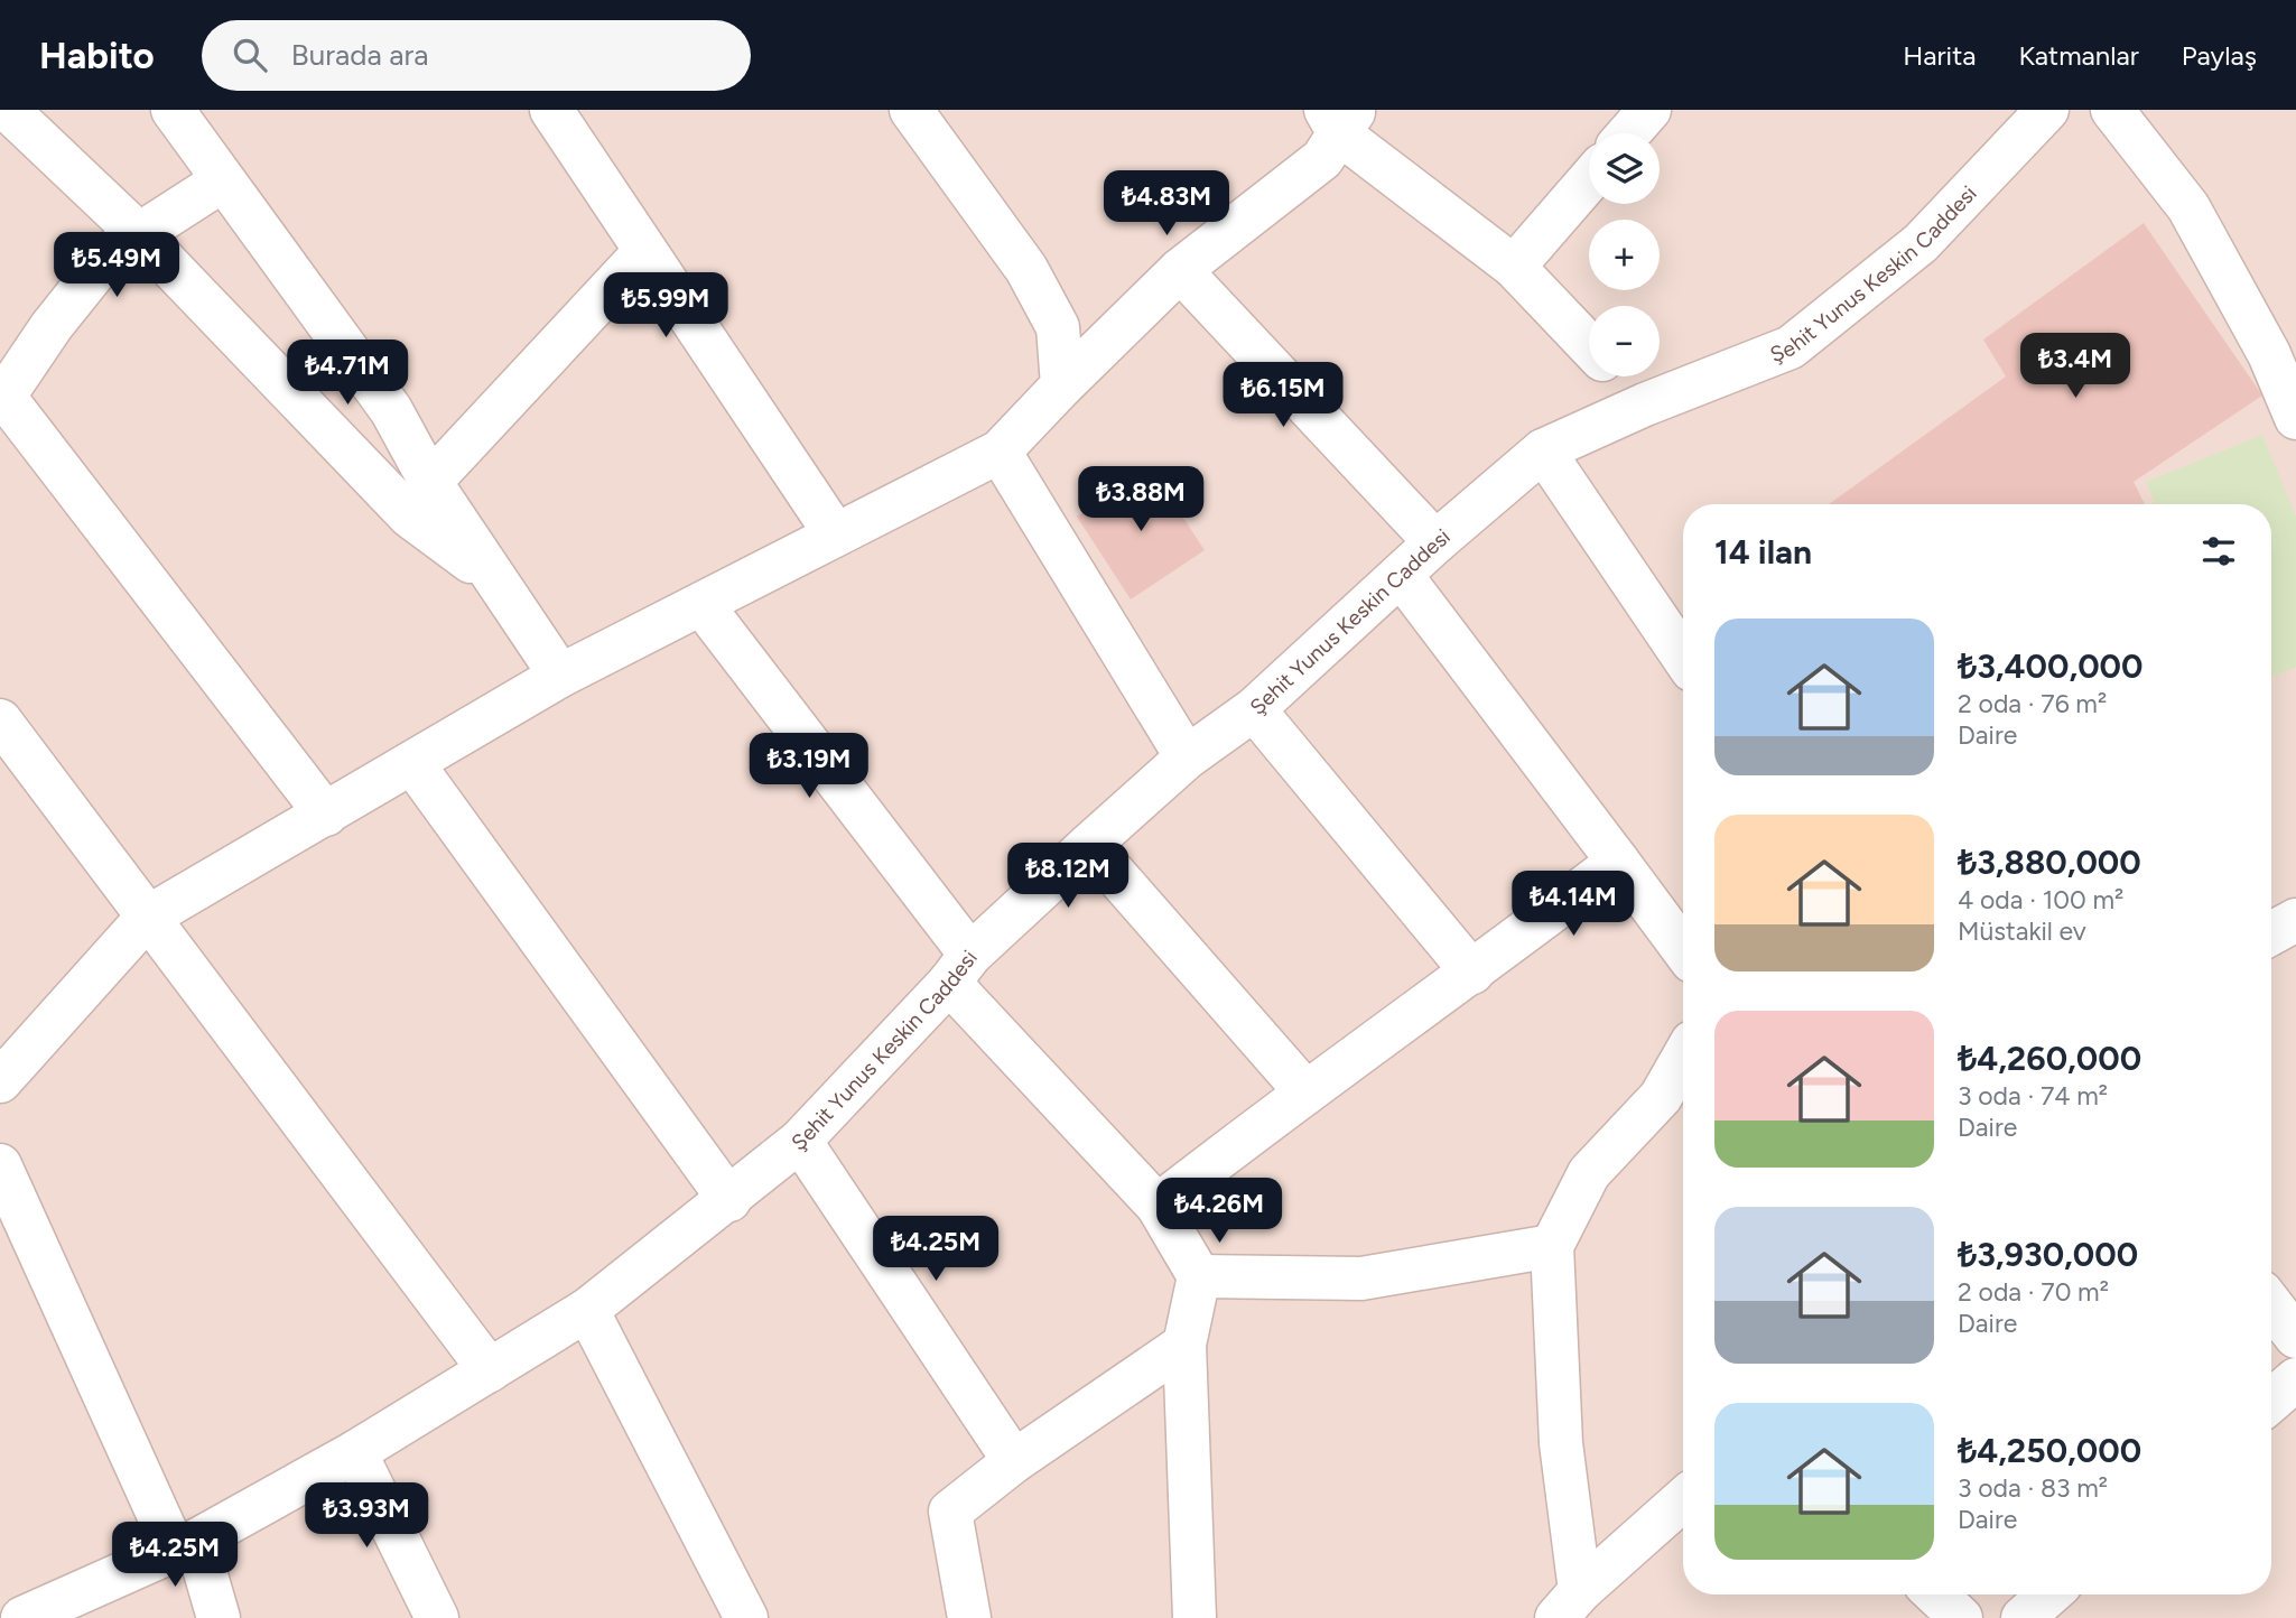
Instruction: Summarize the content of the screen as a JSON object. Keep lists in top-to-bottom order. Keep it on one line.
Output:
{"streets":{"street":["Şehit Yunus Keskin Caddesi"]},"page":{"header":"Habito","search":"Burada ara","nav":["Harita","Katmanlar","Paylaş"],"map_buttons":["+","−"],"price":["₺4.83M","₺5.49M","₺5.99M","₺3.4M","₺4.71M","₺6.15M","₺3.88M","₺3.19M","₺8.12M","₺4.14M","₺4.26M","₺4.25M","₺3.93M","₺4.25M"],"heading":"14 ilan","list":[{"name":"₺3,400,000","note":"2 oda · 76 m² · Daire"},{"name":"₺3,880,000","note":"4 oda · 100 m² · Müstakil ev"},{"name":"₺4,260,000","note":"3 oda · 74 m² · Daire"},{"name":"₺3,930,000","note":"2 oda · 70 m² · Daire"},{"name":"₺4,250,000","note":"3 oda · 83 m² · Daire"}]}}
